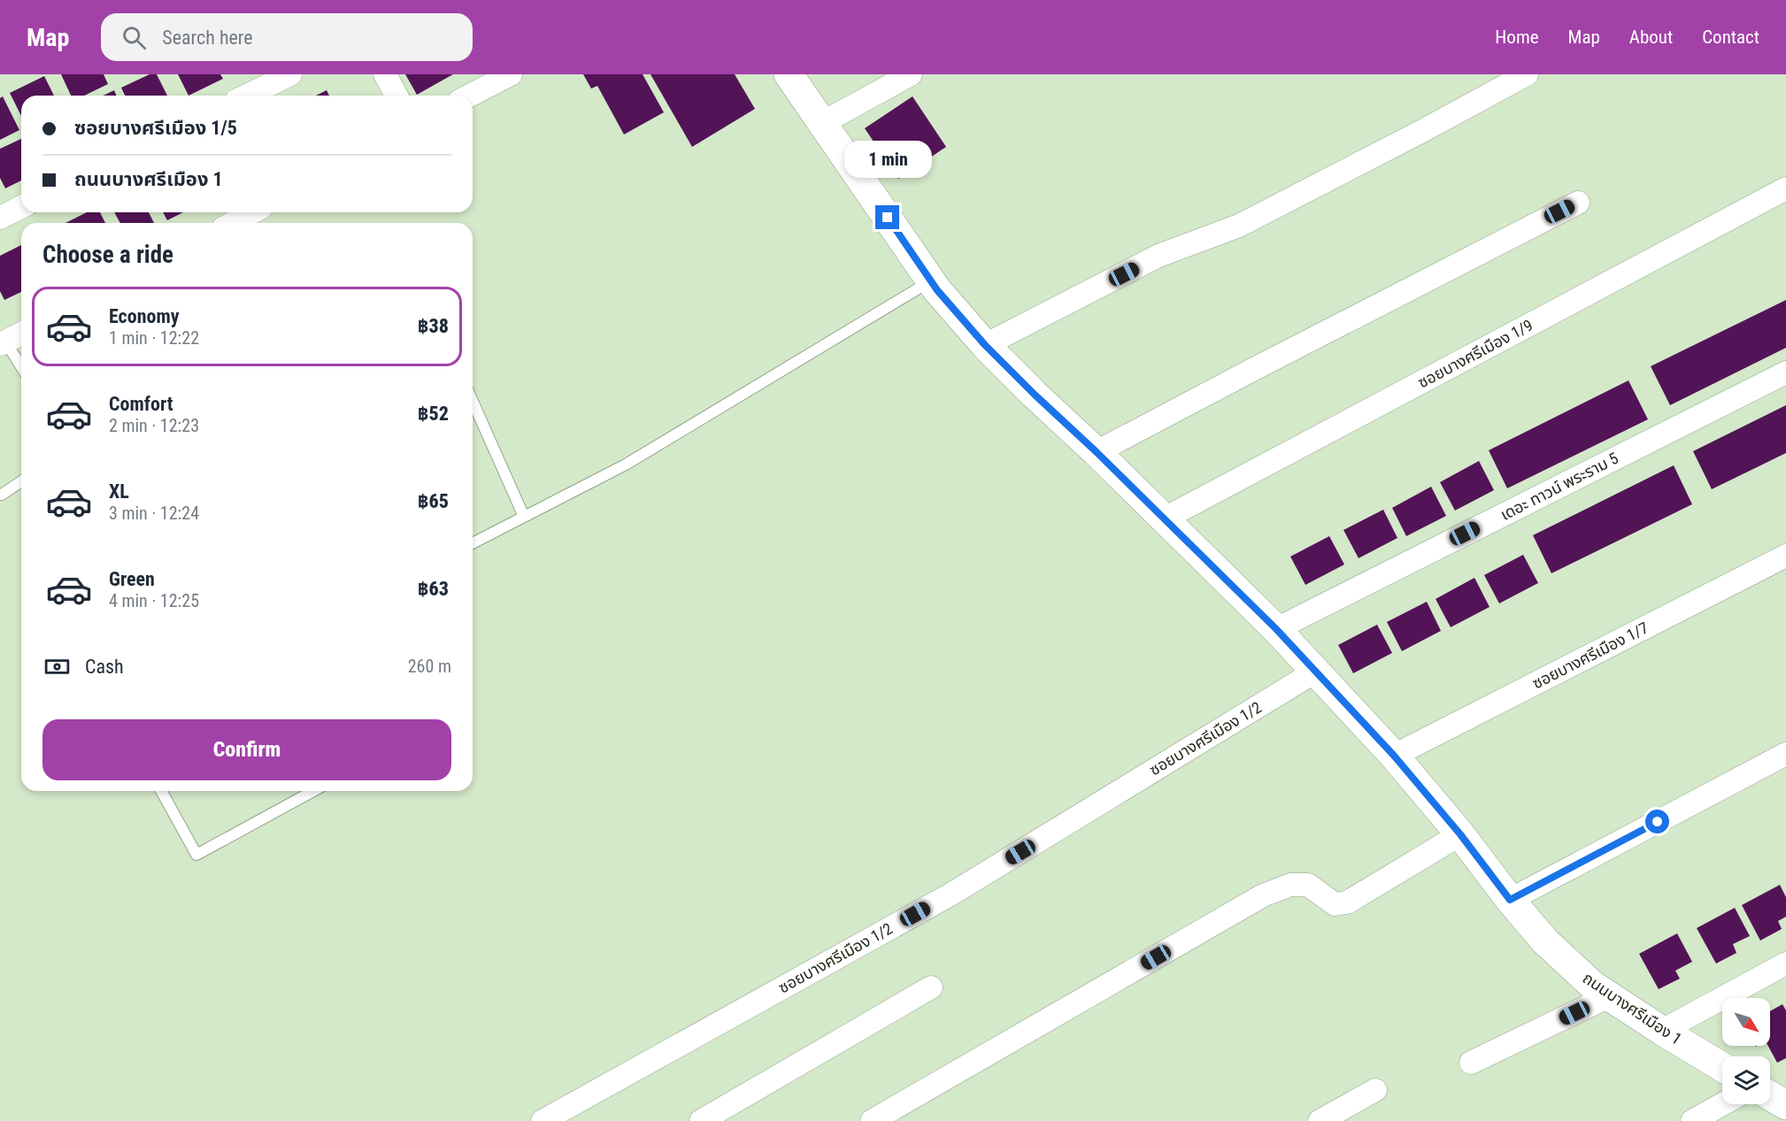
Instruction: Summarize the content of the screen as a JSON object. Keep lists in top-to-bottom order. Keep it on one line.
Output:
{"streets":{"street":["ซอยบางศรีเมือง 1/9","เดอะ ทาวน์ พระราม 5","ซอยบางศรีเมือง 1/7","ซอยบางศรีเมือง 1/2","ถนนบางศรีเมือง 1"]},"crossings":[["ซอยบางศรีเมือง 1/9","ถนนบางศรีเมือง 1"],["เดอะ ทาวน์ พระราม 5","ถนนบางศรีเมือง 1"],["ซอยบางศรีเมือง 1/7","ถนนบางศรีเมือง 1"],["ซอยบางศรีเมือง 1/2","ถนนบางศรีเมือง 1"]],"north":"bottom right","page":{"header":"Map","search":"Search here","nav":["Home","Map","About","Contact"],"banner":["ซอยบางศรีเมือง 1/5","ถนนบางศรีเมือง 1"],"bubble":"1 min","heading":"Choose a ride","list":[{"name":"Economy","note":"1 min · 12:22","value":"฿38"},{"name":"Comfort","note":"2 min · 12:23","value":"฿52"},{"name":"XL","note":"3 min · 12:24","value":"฿65"},{"name":"Green","note":"4 min · 12:25","value":"฿63"}],"pay":["Cash","260 m"],"buttons":"Confirm"}}
